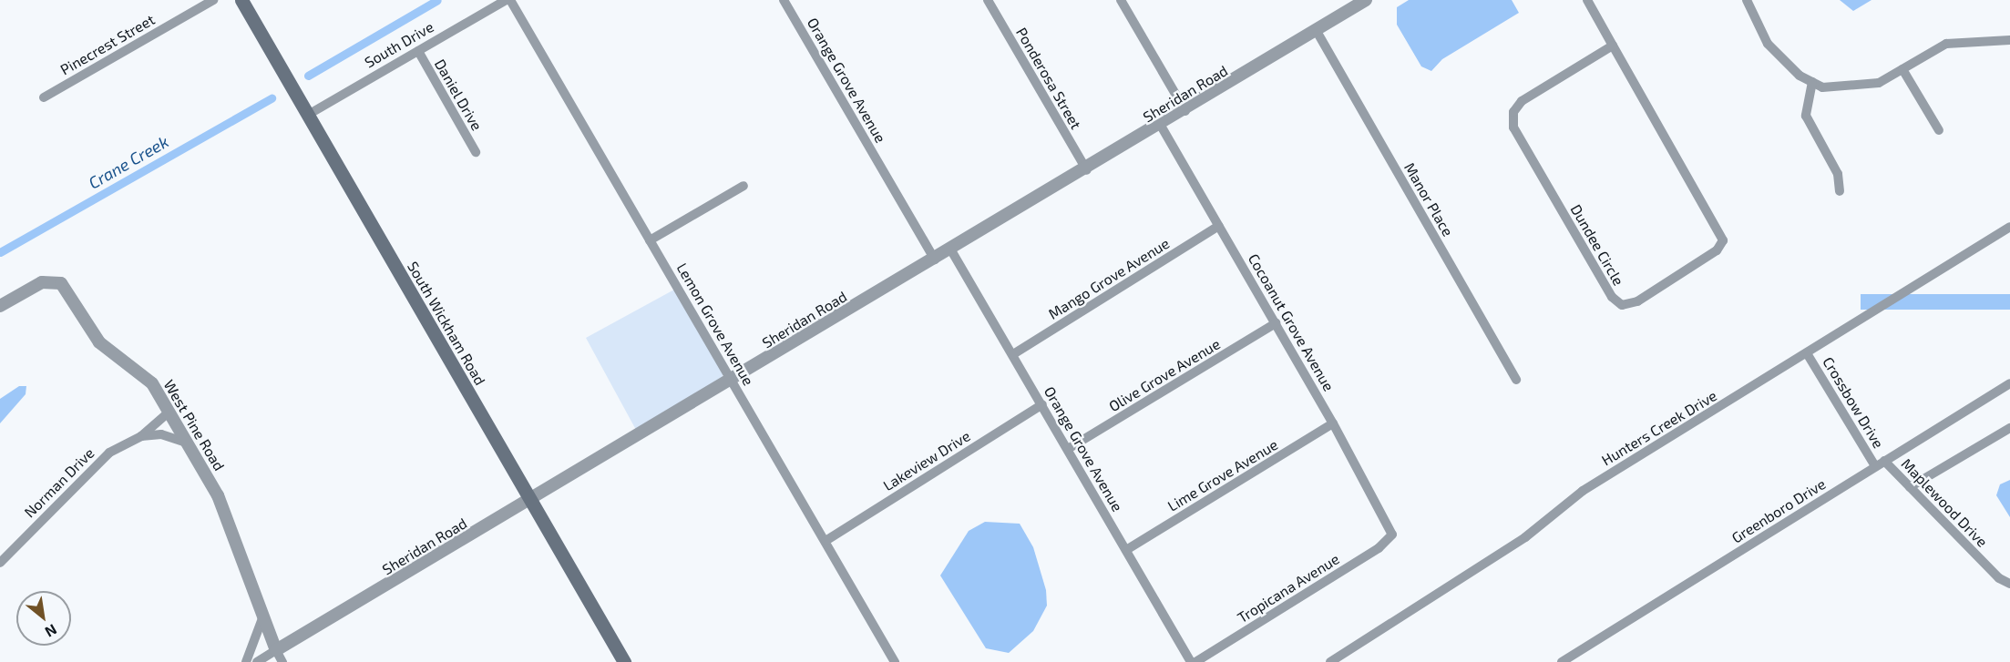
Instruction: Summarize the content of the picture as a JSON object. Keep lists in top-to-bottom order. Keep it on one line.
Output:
{"streets":{"main road":["South Wickham Road"],"street":["Pinecrest Street","South Drive","Ponderosa Street","Orange Grove Avenue","Sheridan Road","Daniel Drive","Manor Place","Dundee Circle","Mango Grove Avenue","Cocoanut Grove Avenue","Lemon Grove Avenue","Olive Grove Avenue","Crossbow Drive","West Pine Road","Hunters Creek Drive","Lakeview Drive","Lime Grove Avenue","Norman Drive","Maplewood Drive","Greenboro Drive","Tropicana Avenue"]},"crossings":[["South Drive","Daniel Drive"],["South Drive","South Wickham Road"],["Ponderosa Street","Sheridan Road"],["Orange Grove Avenue","Sheridan Road"],["Orange Grove Avenue","Mango Grove Avenue"],["Orange Grove Avenue","Olive Grove Avenue"],["Orange Grove Avenue","Lakeview Drive"],["Orange Grove Avenue","Lime Grove Avenue"],["Sheridan Road","Manor Place"],["Sheridan Road","Cocoanut Grove Avenue"],["Sheridan Road","South Wickham Road"],["Sheridan Road","Lemon Grove Avenue"],["Sheridan Road","West Pine Road"],["Mango Grove Avenue","Cocoanut Grove Avenue"],["Cocoanut Grove Avenue","Olive Grove Avenue"],["Cocoanut Grove Avenue","Lime Grove Avenue"],["Cocoanut Grove Avenue","Tropicana Avenue"],["Lemon Grove Avenue","Lakeview Drive"],["Crossbow Drive","Hunters Creek Drive"],["Crossbow Drive","Maplewood Drive"],["Crossbow Drive","Greenboro Drive"],["West Pine Road","Norman Drive"],["Maplewood Drive","Greenboro Drive"]],"water":["Crane Creek"],"north":"bottom right"}
